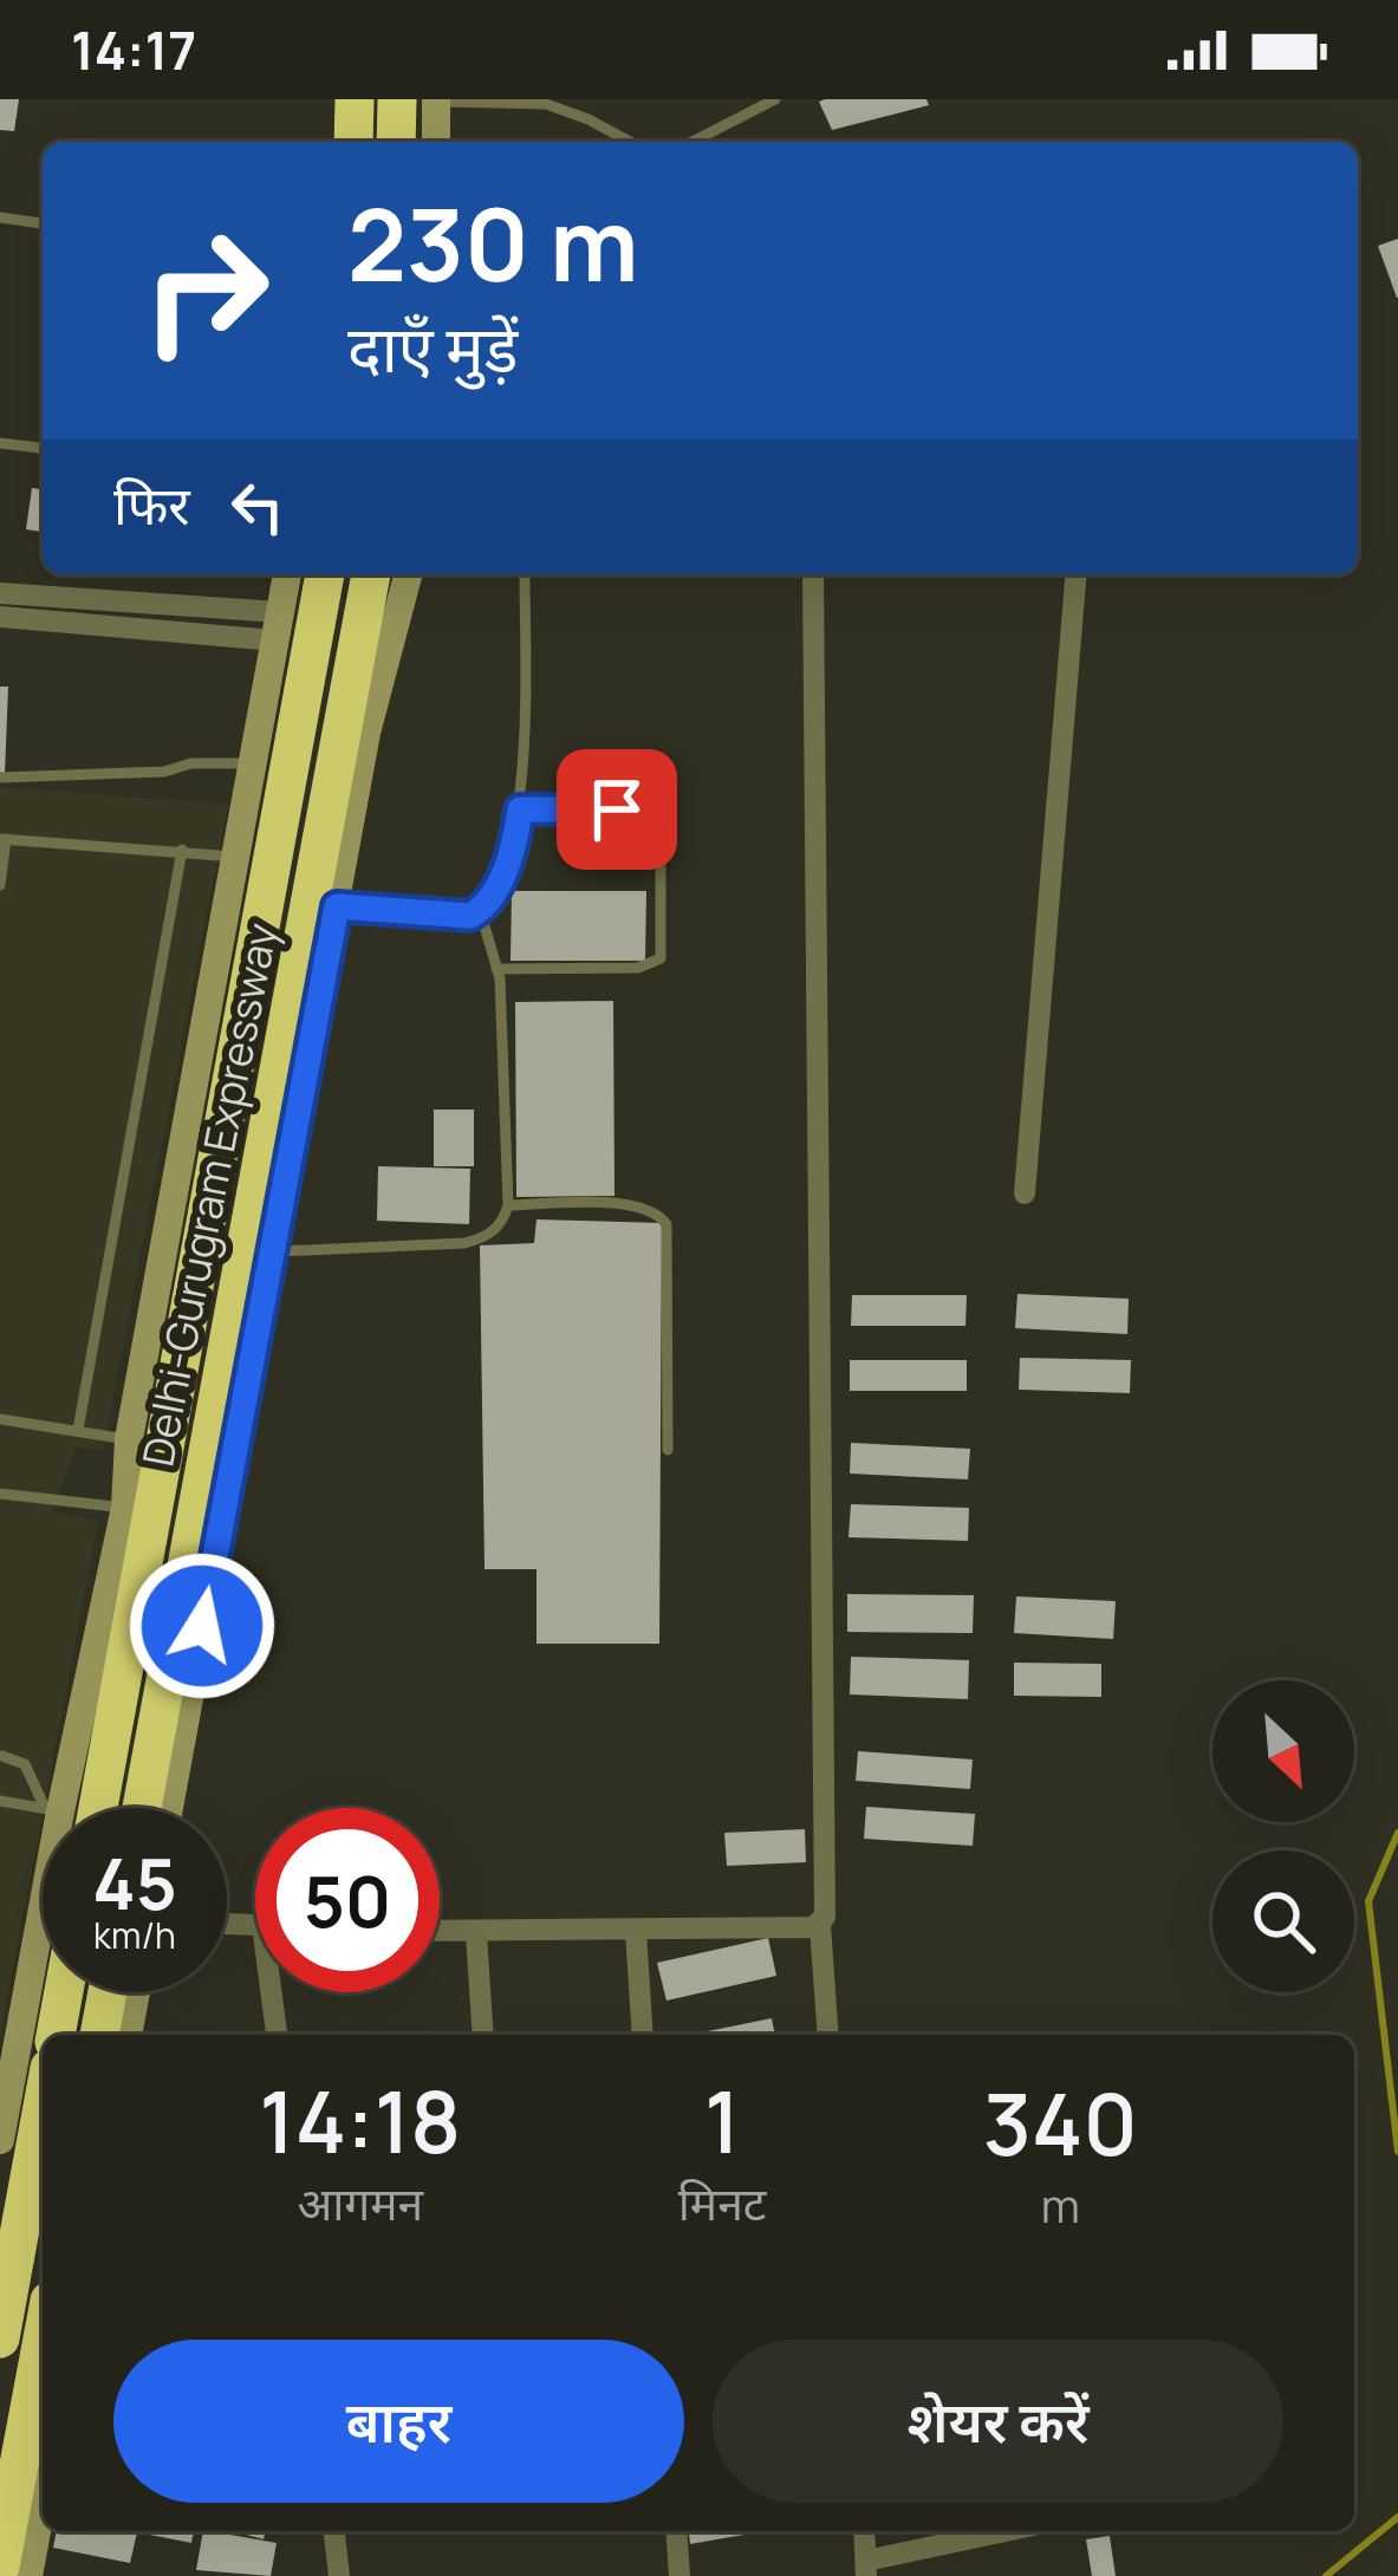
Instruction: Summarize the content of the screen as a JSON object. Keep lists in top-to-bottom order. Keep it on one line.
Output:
{"streets":{"highway":["Delhi-Gurugram Expressway"]},"north":"bottom right","page":{"status":"14:17","turn":["230 m","दाएँ मुड़ें"],"then":"फिर","speed":"45 km/h","limit":"50","eta":["14:18","आगमन","1","मिनट","340","m"],"buttons":["बाहर","शेयर करें"]}}
